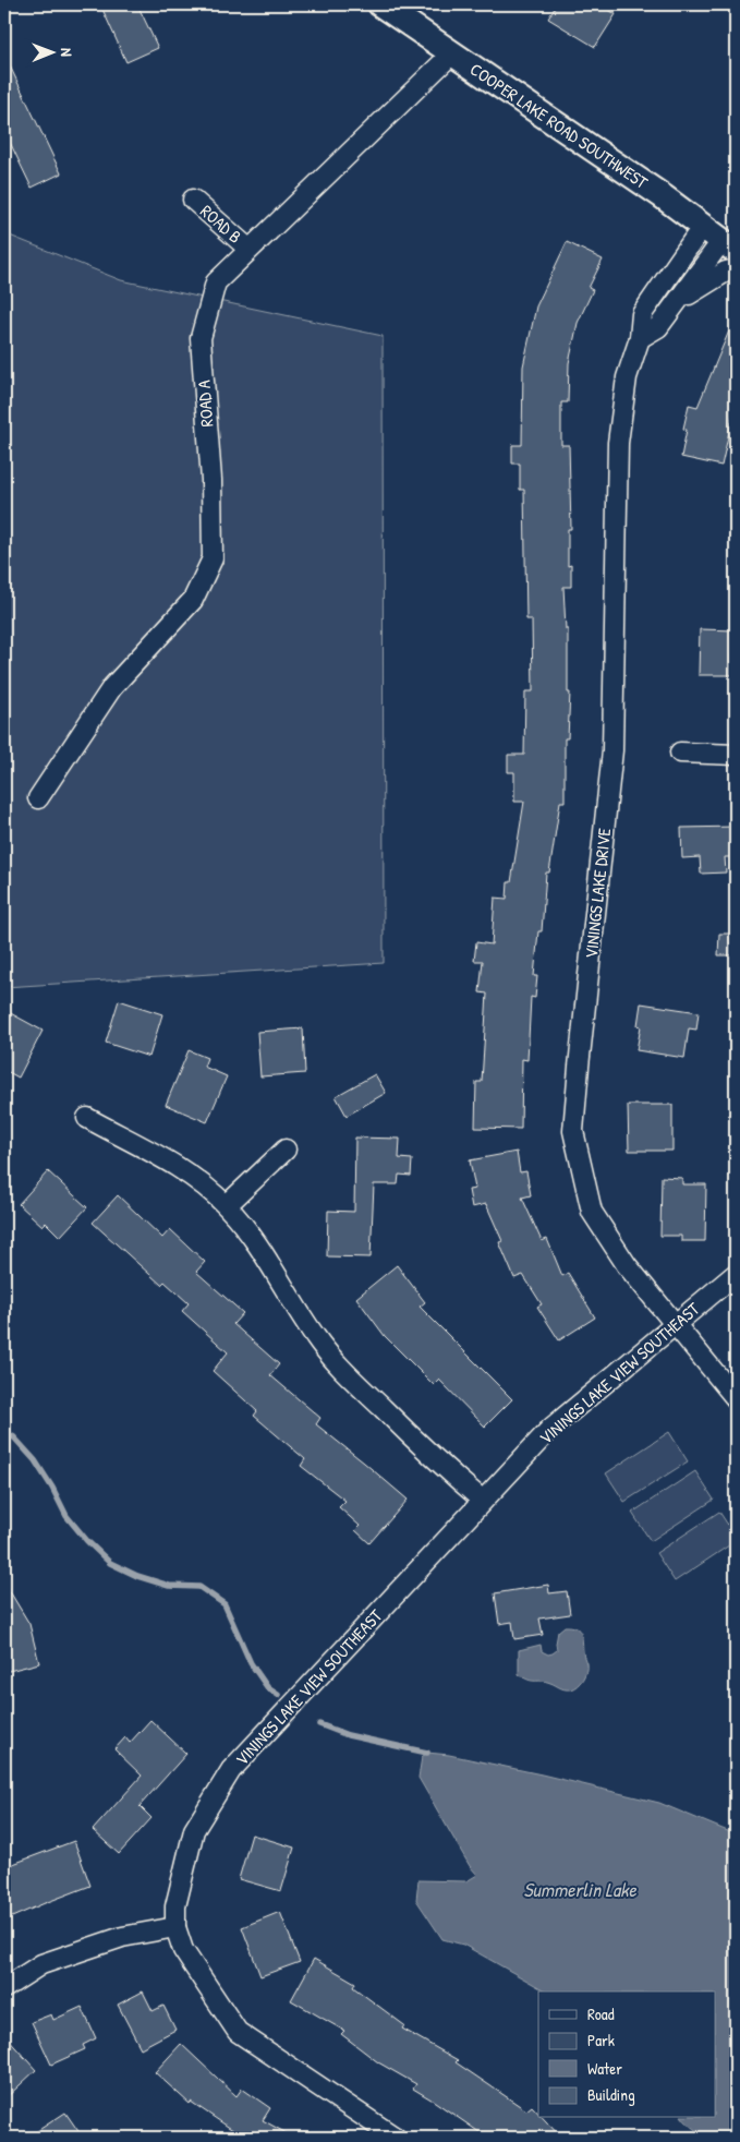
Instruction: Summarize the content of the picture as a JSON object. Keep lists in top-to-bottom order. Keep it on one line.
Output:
{"streets":{"street":["COOPER LAKE ROAD SOUTHWEST","ROAD B","ROAD A","VININGS LAKE DRIVE","VININGS LAKE VIEW SOUTHEAST"]},"crossings":[["COOPER LAKE ROAD SOUTHWEST","ROAD A"],["COOPER LAKE ROAD SOUTHWEST","VININGS LAKE DRIVE"],["ROAD B","ROAD A"],["VININGS LAKE DRIVE","VININGS LAKE VIEW SOUTHEAST"]],"water":["Summerlin Lake"],"legend":["Road","Park","Water","Building"],"north":"right"}
